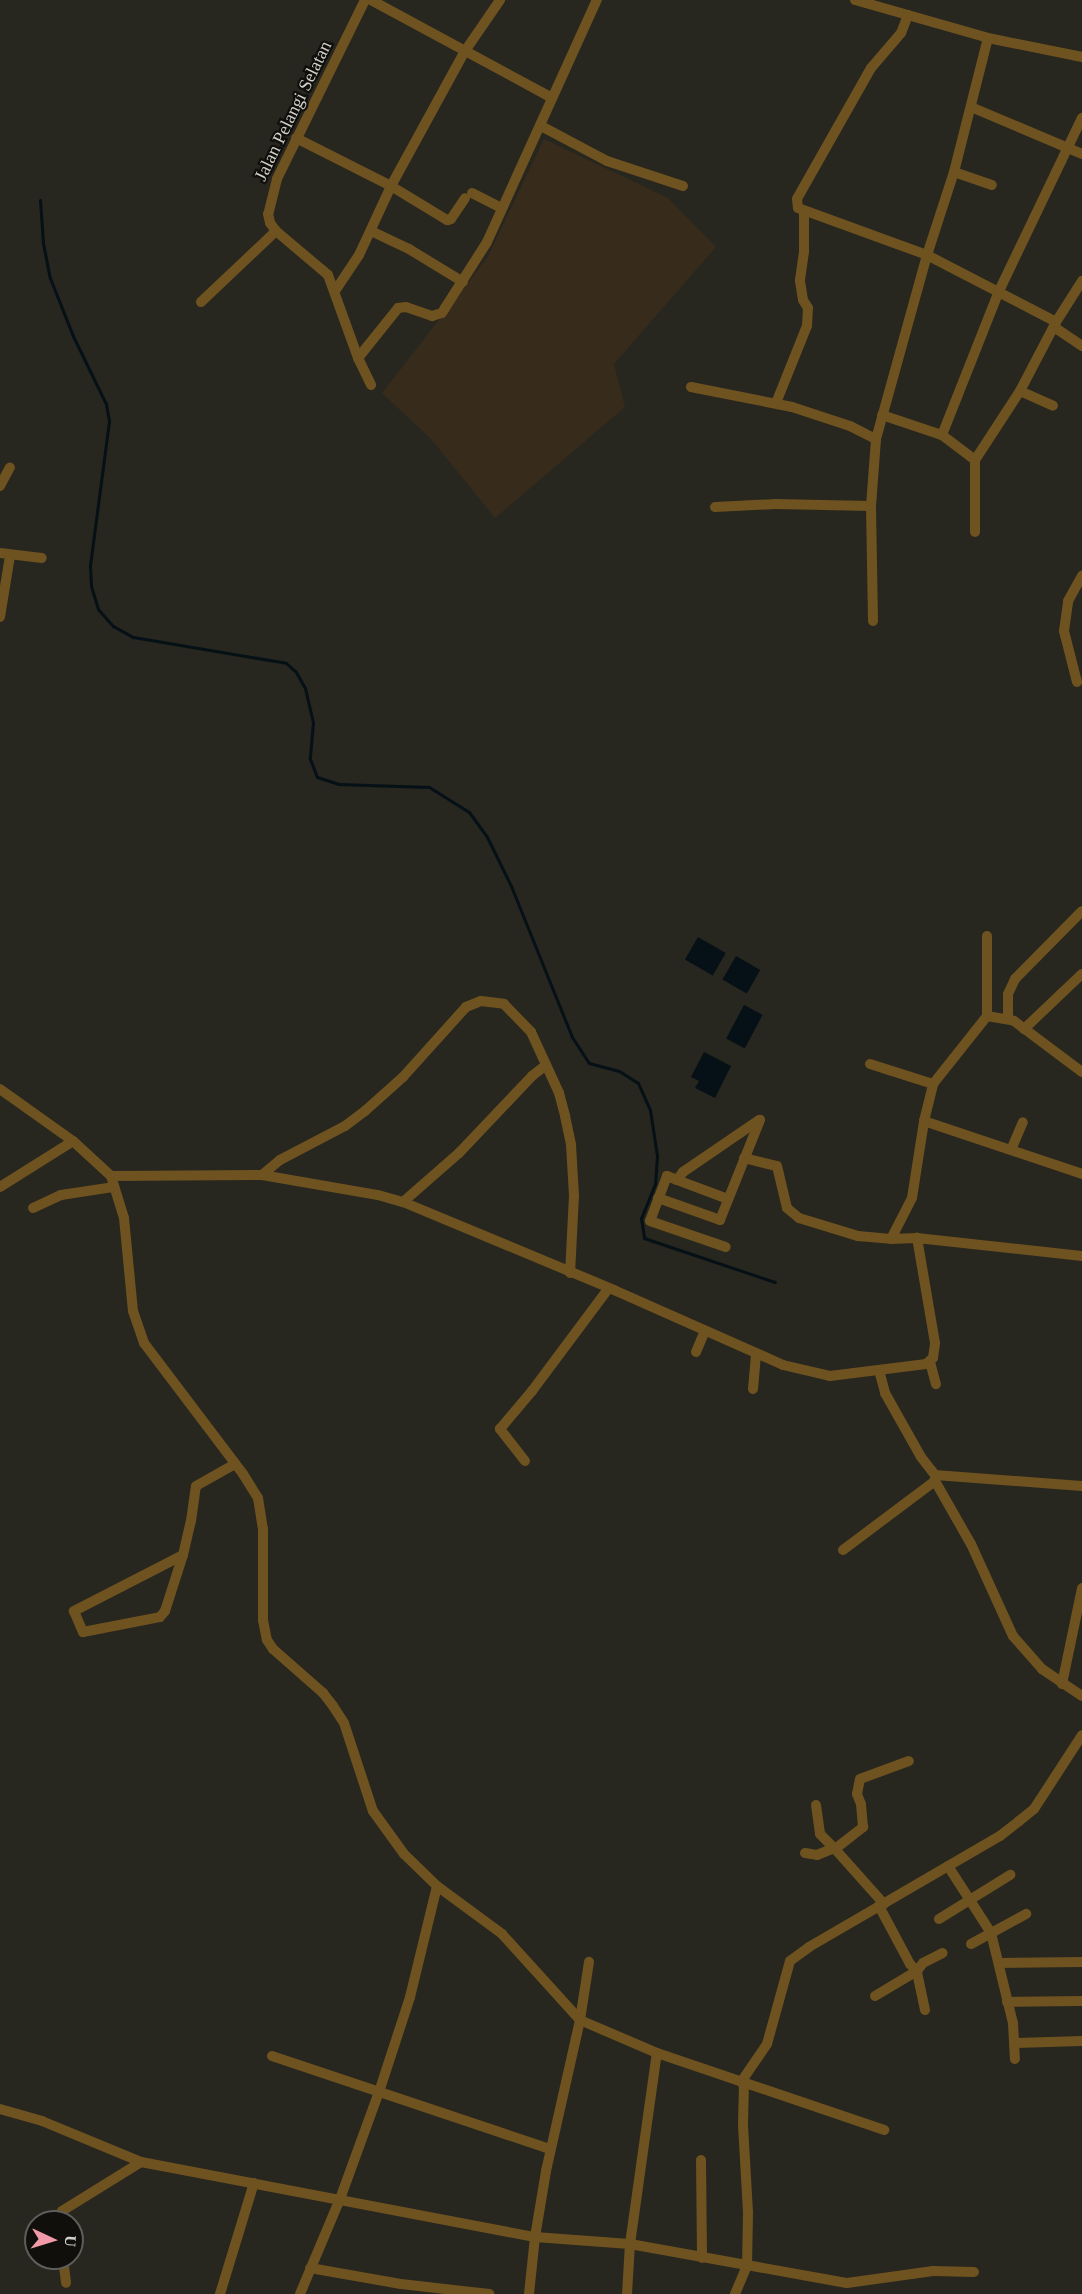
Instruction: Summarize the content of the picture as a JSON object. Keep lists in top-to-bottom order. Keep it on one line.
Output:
{"streets":{"street":["Jalan Pelangi Selatan"]},"north":"right"}
